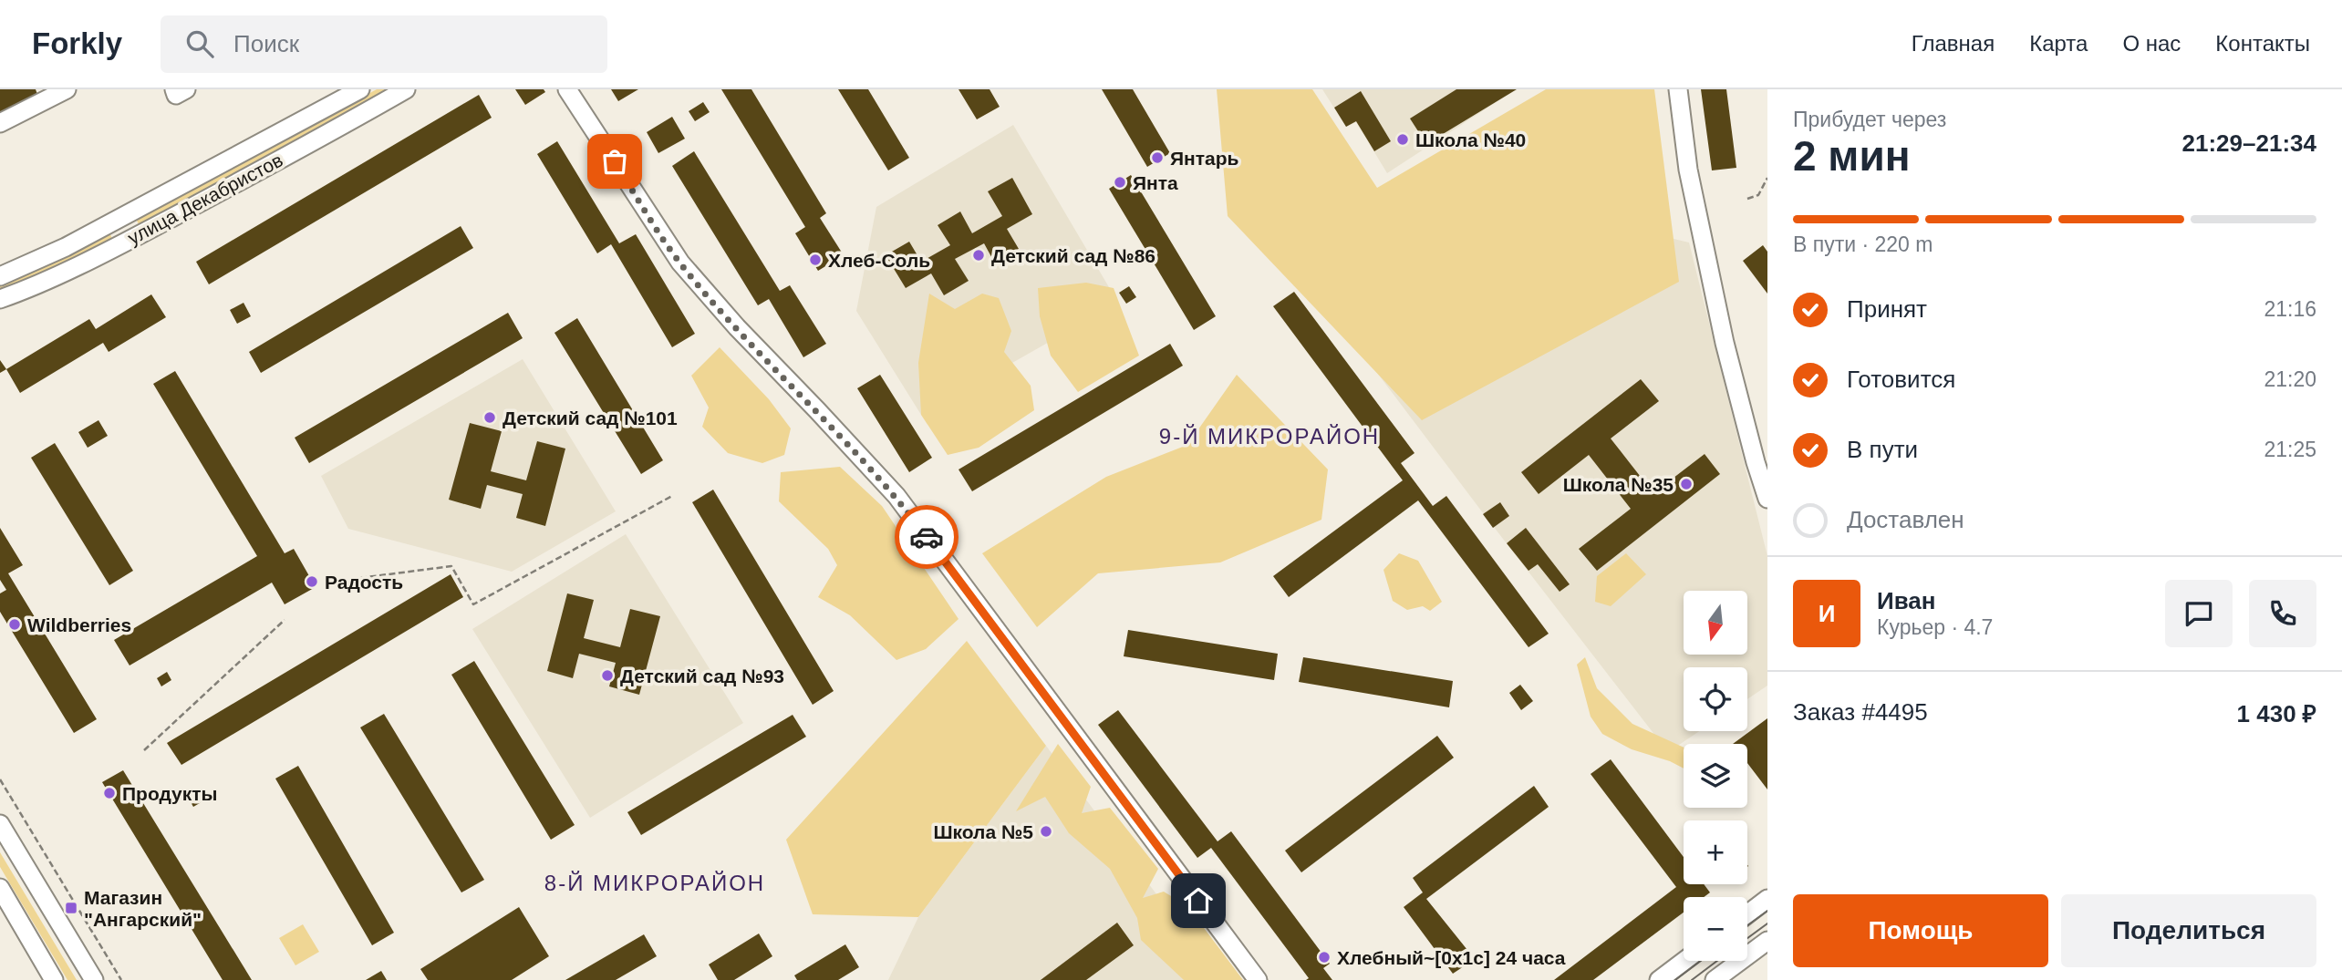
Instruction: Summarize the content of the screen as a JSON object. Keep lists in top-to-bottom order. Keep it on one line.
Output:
{"streets":{"street":["улица Декабристов"]},"districts":["9-Й МИКРОРАЙОН","8-Й МИКРОРАЙОН"],"places":{"other":["Школа №40","Янтарь","Янта","Детский сад №86","Хлеб-Соль","Детский сад №101","Школа №35","Радость","Wildberries","Детский сад №93","Продукты","Школа №5","Хлебный~[0x1c] 24 часа"],"transit":["Магазин \"Ангарский\""]},"north":"bottom","page":{"header":"Forkly","search":"Поиск","nav":["Главная","Карта","О нас","Контакты"],"heading":["2 мин","Прибудет через","21:29–21:34"],"panel":["Иван","Курьер · 4.7","Заказ #4495","1 430 ₽"],"bar":"В пути · 220 m","list":[["Принят","21:16"],["Готовится","21:20"],["В пути","21:25"],"Доставлен"],"round":"И","map_buttons":["+","−"],"buttons":["Помощь","Поделиться"]}}
